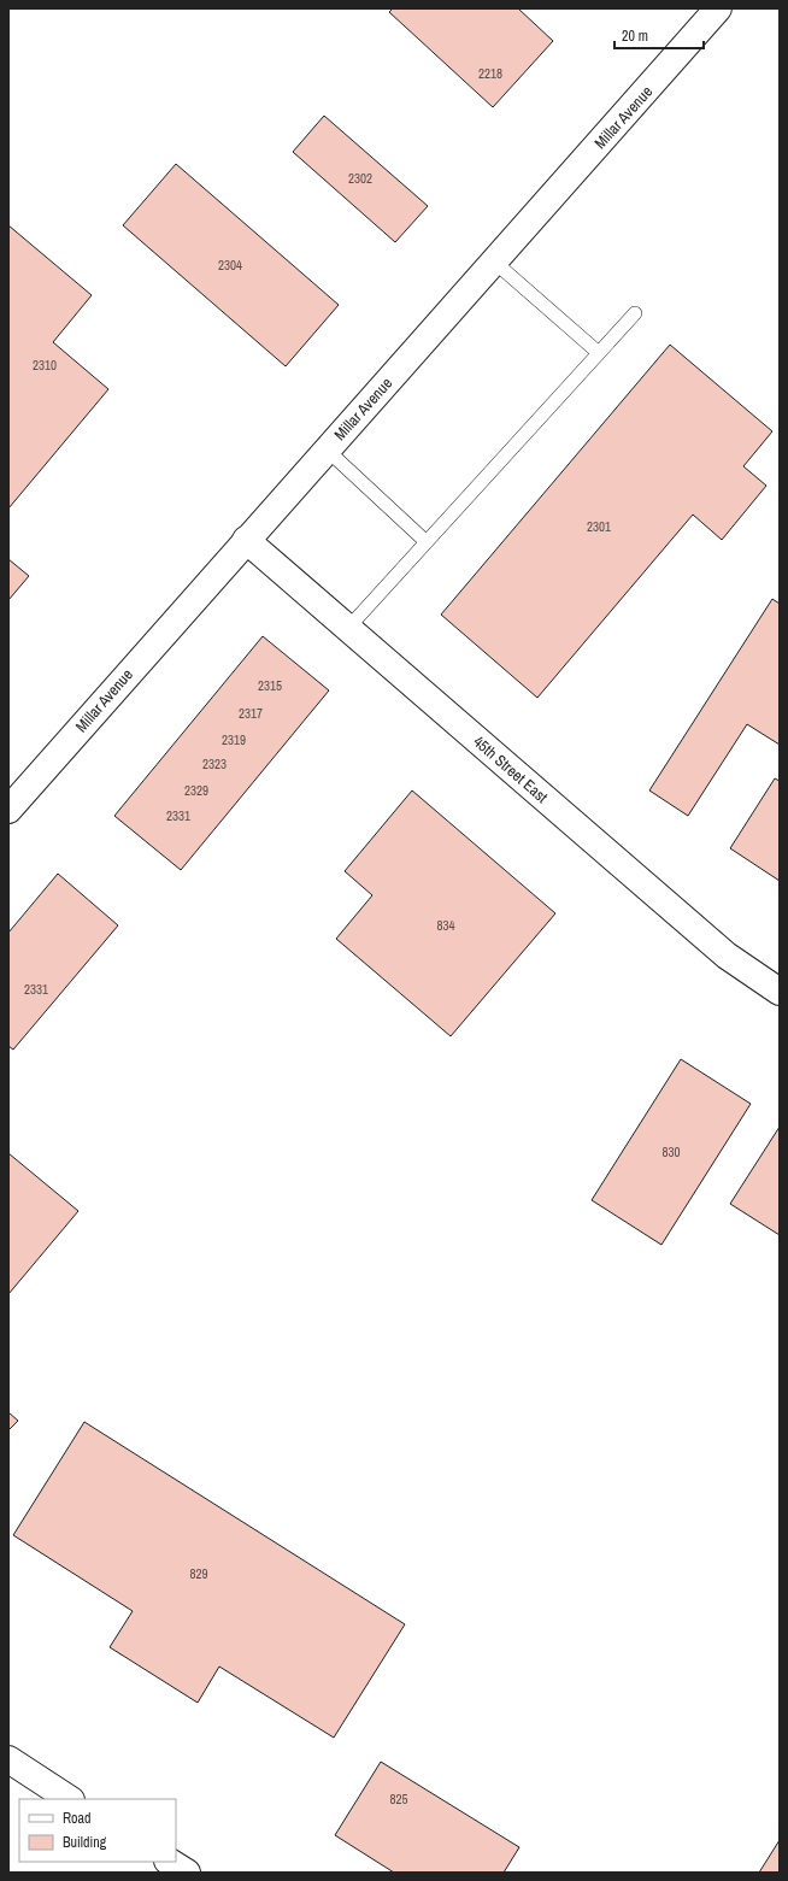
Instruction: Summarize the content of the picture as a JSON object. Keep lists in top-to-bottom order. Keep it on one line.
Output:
{"streets":{"street":["Millar Avenue","45th Street East"]},"crossings":[["Millar Avenue","45th Street East"]],"house_numbers":["2218","2302","2304","2310","2301","2315","2317","2319","2323","2329","2331","834","2331","830","829","825"],"legend":["Road","Building"],"scale_bar":"20 m"}
